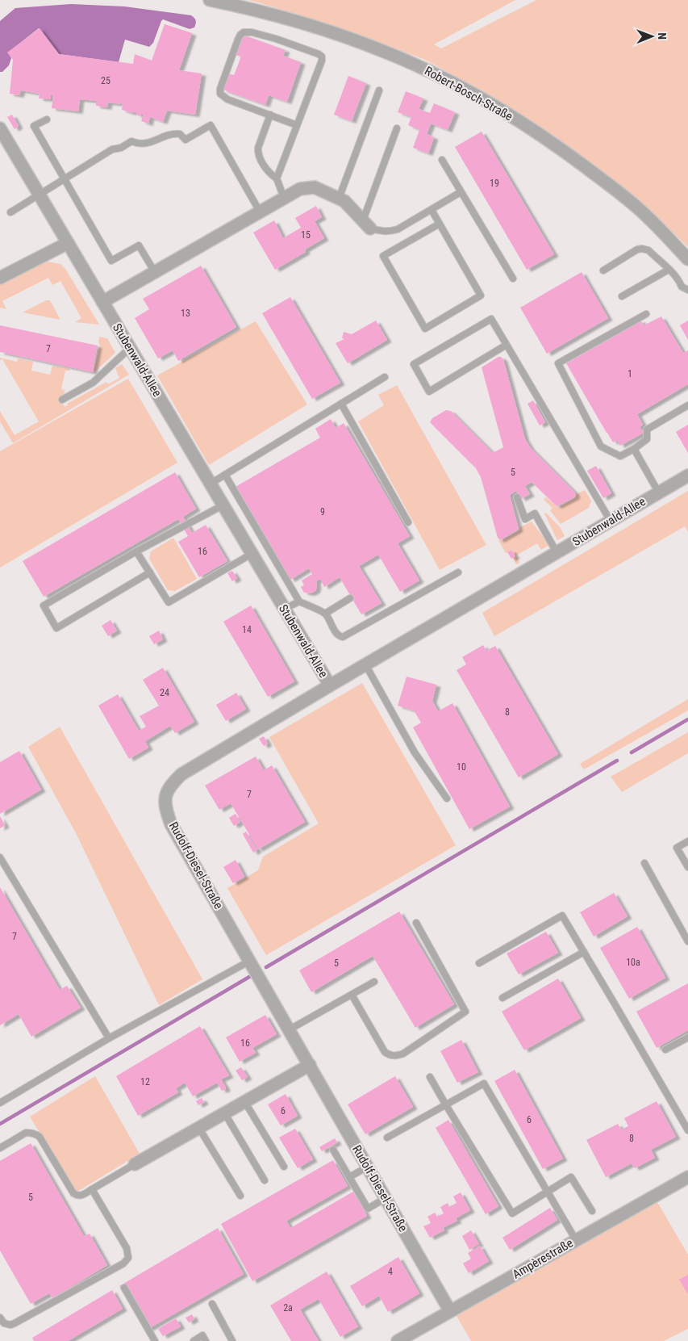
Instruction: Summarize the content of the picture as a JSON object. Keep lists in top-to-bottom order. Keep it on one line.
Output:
{"streets":{"street":["Robert-Bosch-Straße","Stubenwald-Allee","Rudolf-Diesel-Straße","Ampèrestraße"]},"crossings":[["Stubenwald-Allee","Rudolf-Diesel-Straße"],["Rudolf-Diesel-Straße","Ampèrestraße"]],"house_numbers":["25","19","15","13","7","1","5","9","16","14","24","8","10","7","7","10a","5","16","12","6","6","8","5","4","2a"],"north":"right"}
